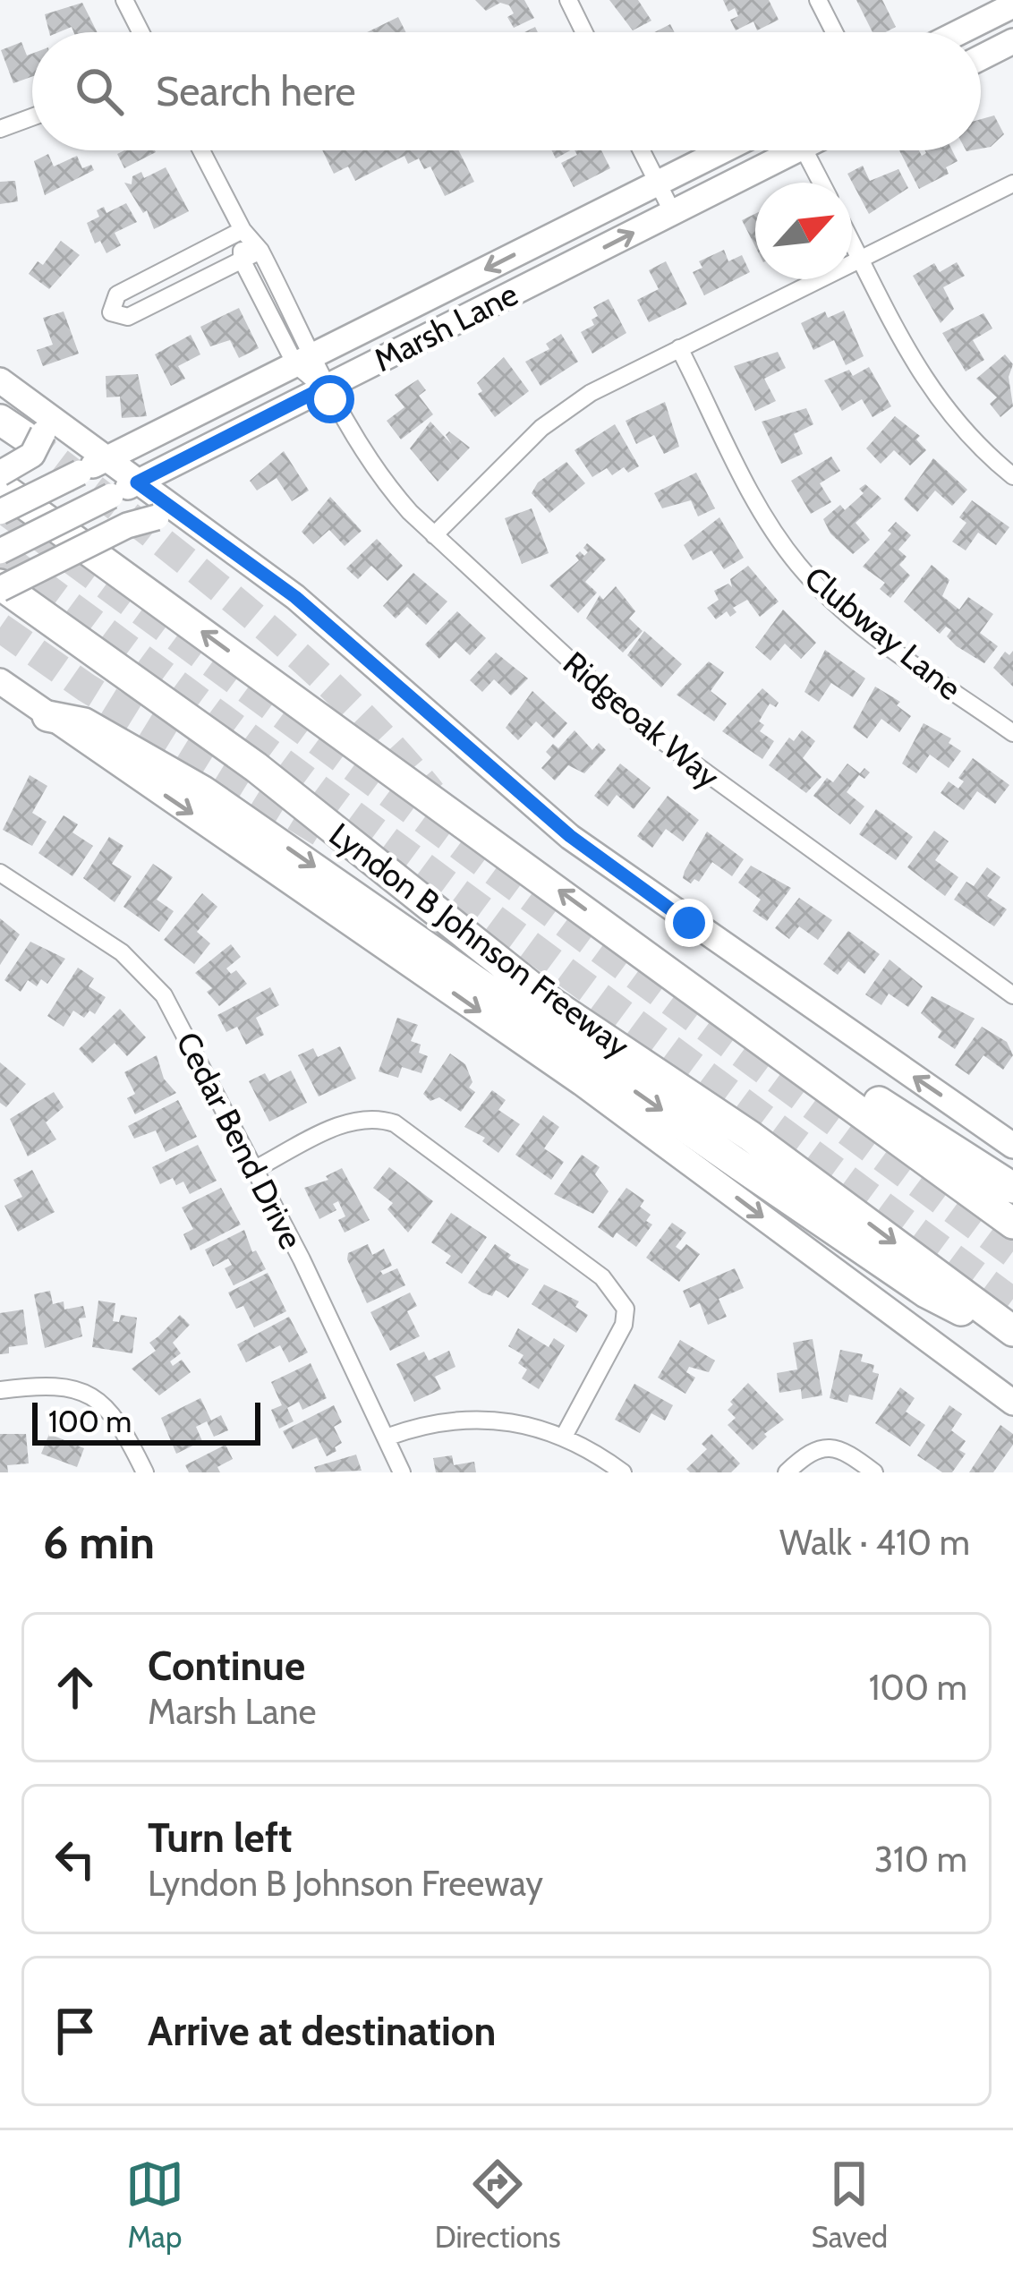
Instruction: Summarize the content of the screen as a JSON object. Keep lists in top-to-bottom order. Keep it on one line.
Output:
{"streets":{"highway":["Lyndon B Johnson Freeway"],"main road":["Marsh Lane"],"street":["Clubway Lane","Ridgeoak Way","Cedar Bend Drive"]},"crossings":[["Marsh Lane","Ridgeoak Way"]],"scale_bar":"100 m","north":"top right","page":{"search":"Search here","scale":"100 m","heading":["6 min","Walk · 410 m"],"list":[["Continue","Marsh Lane","100 m"],["Turn left","Lyndon B Johnson Freeway","310 m"],"Arrive at destination"],"nav":["Map","Directions","Saved"]}}
